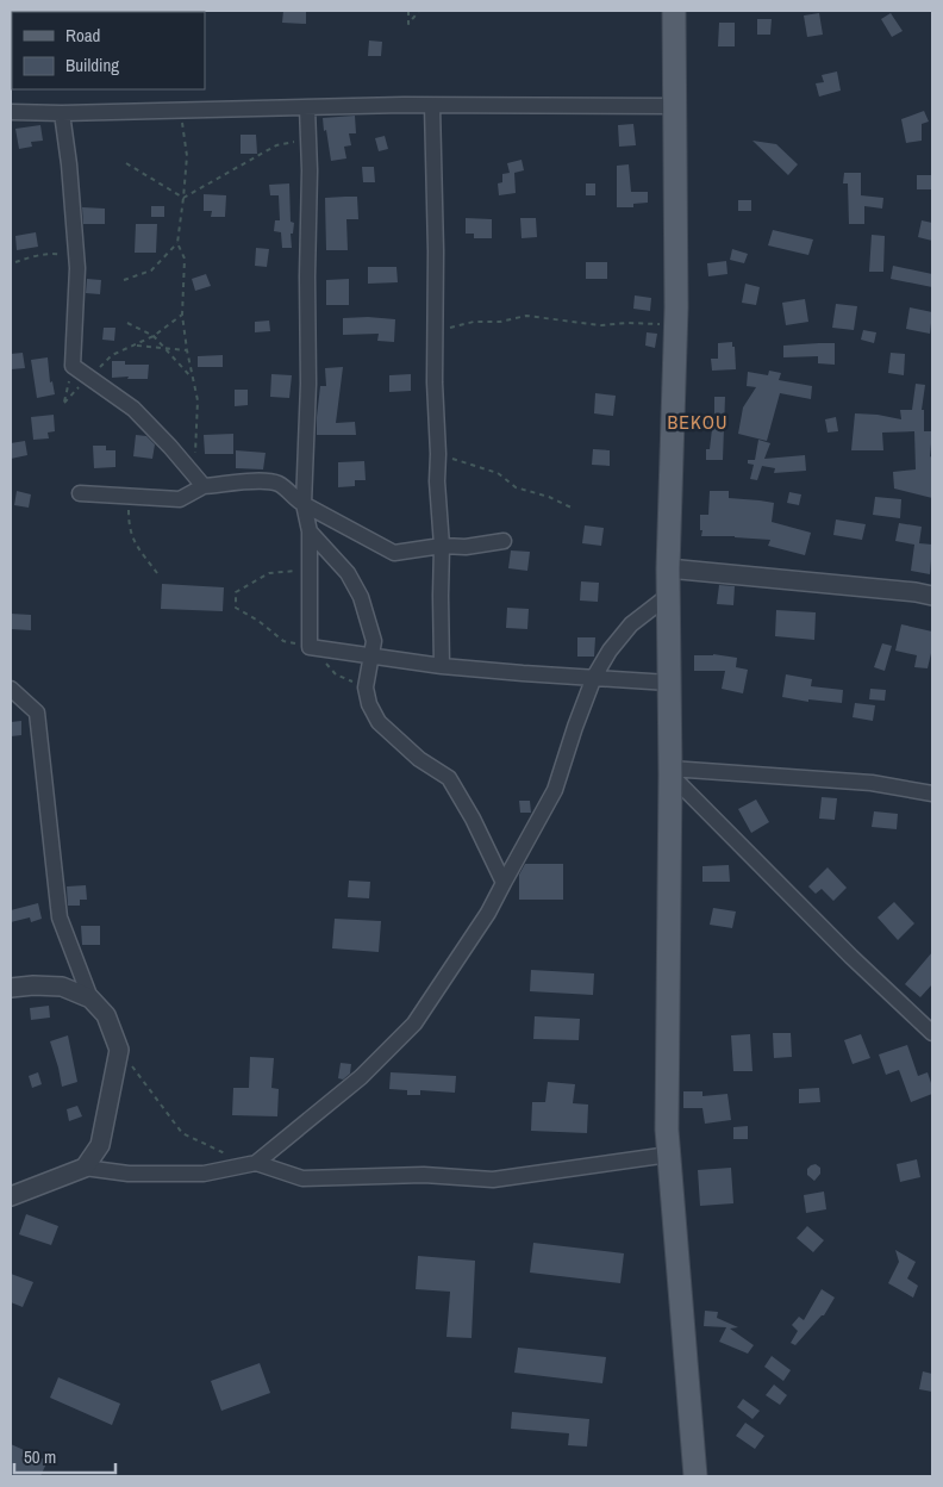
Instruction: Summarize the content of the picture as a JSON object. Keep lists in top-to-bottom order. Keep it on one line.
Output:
{"districts":["BEKOU"],"legend":["Road","Building"],"scale_bar":"50 m"}
